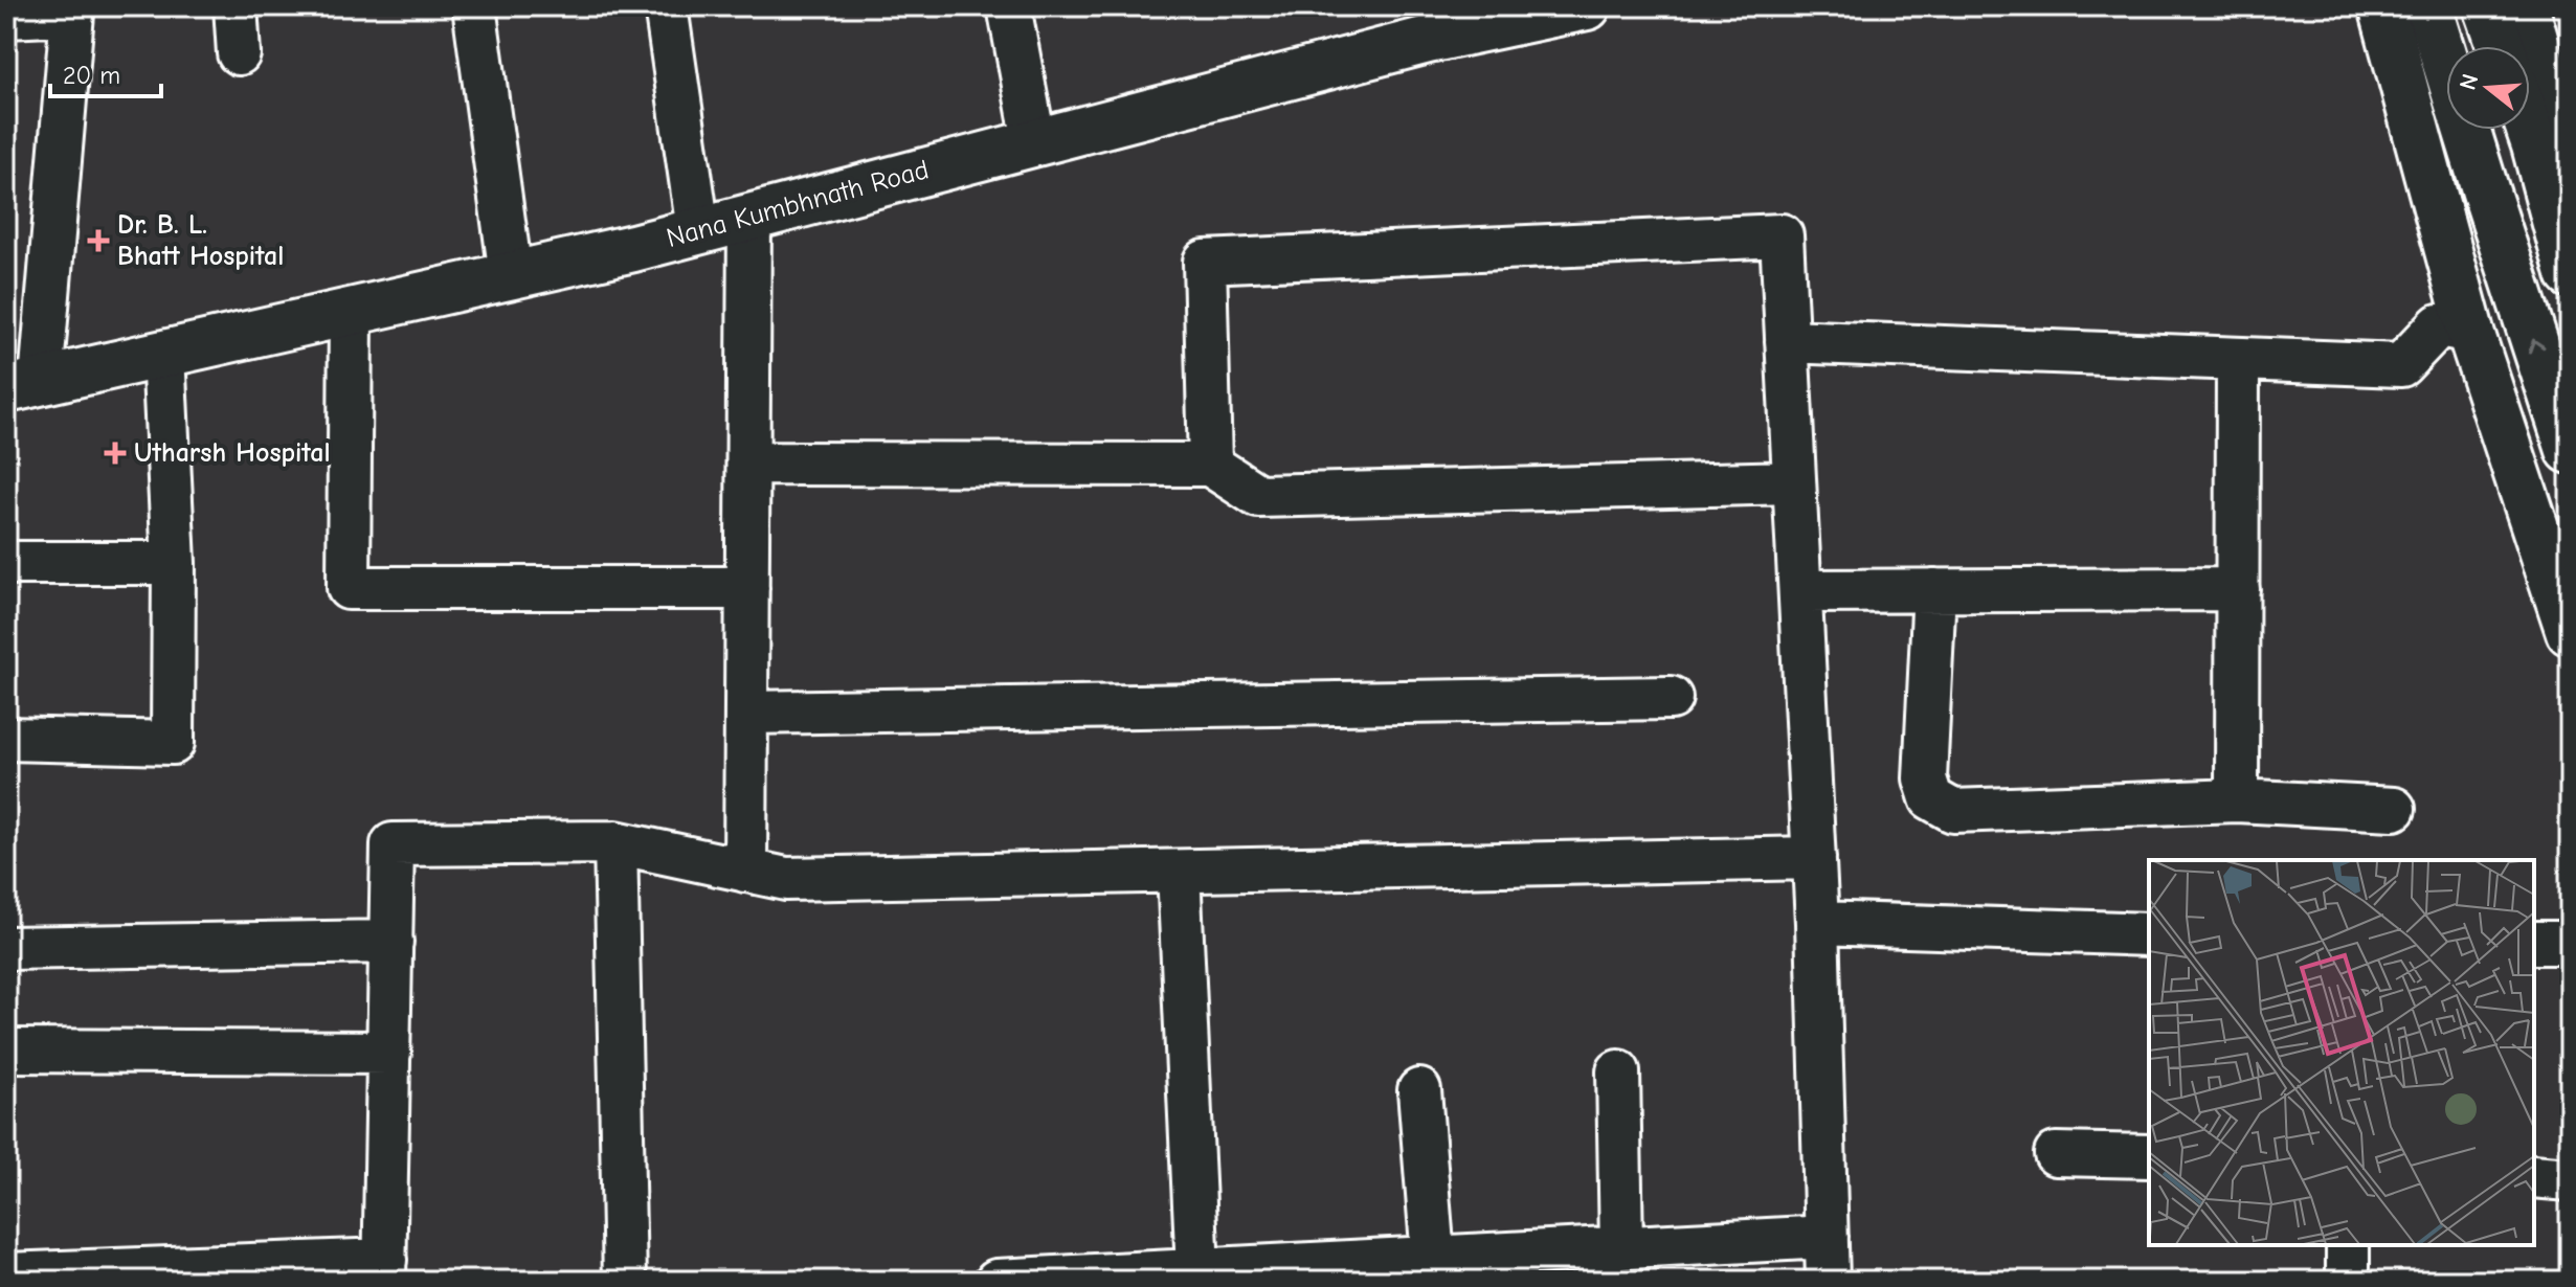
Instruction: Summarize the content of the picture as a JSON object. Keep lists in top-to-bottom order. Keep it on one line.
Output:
{"streets":{"main road":["Nana Kumbhnath Road"]},"places":{"health":["Dr. B. L. Bhatt Hospital","Utharsh Hospital"]},"scale_bar":"20 m","north":"left"}
